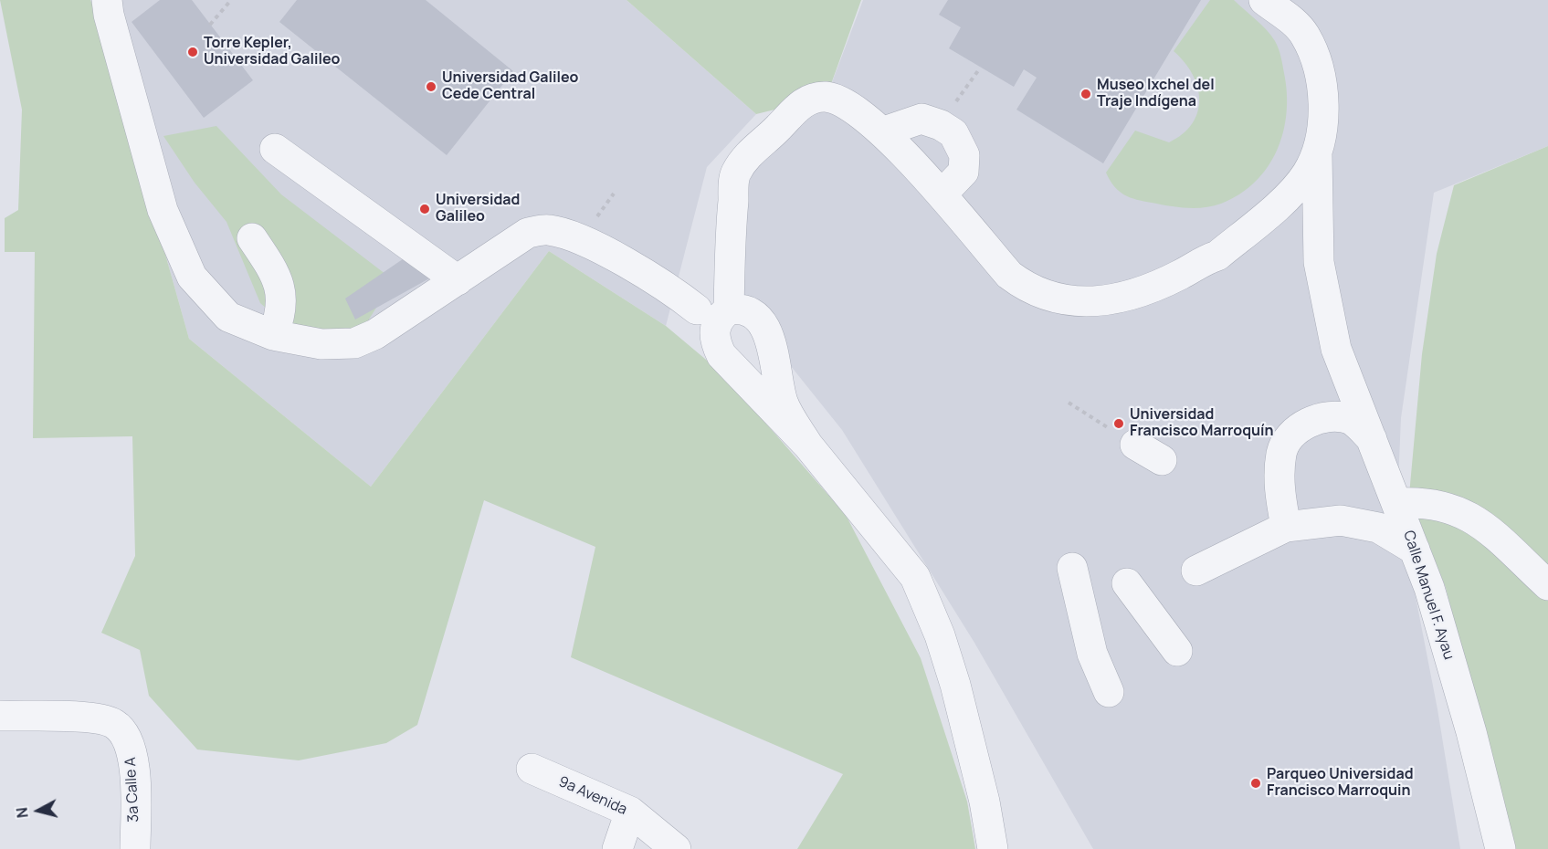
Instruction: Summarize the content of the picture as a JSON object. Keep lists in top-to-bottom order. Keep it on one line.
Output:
{"streets":{"street":["Calle Manuel F. Ayau","3a Calle A","9a Avenida"]},"places":["Torre Kepler, Universidad Galileo","Universidad Galileo Cede Central","Museo Ixchel del Traje Indígena","Universidad Galileo","Universidad Francisco Marroquín","Parqueo Universidad Francisco Marroquin"],"north":"left"}
